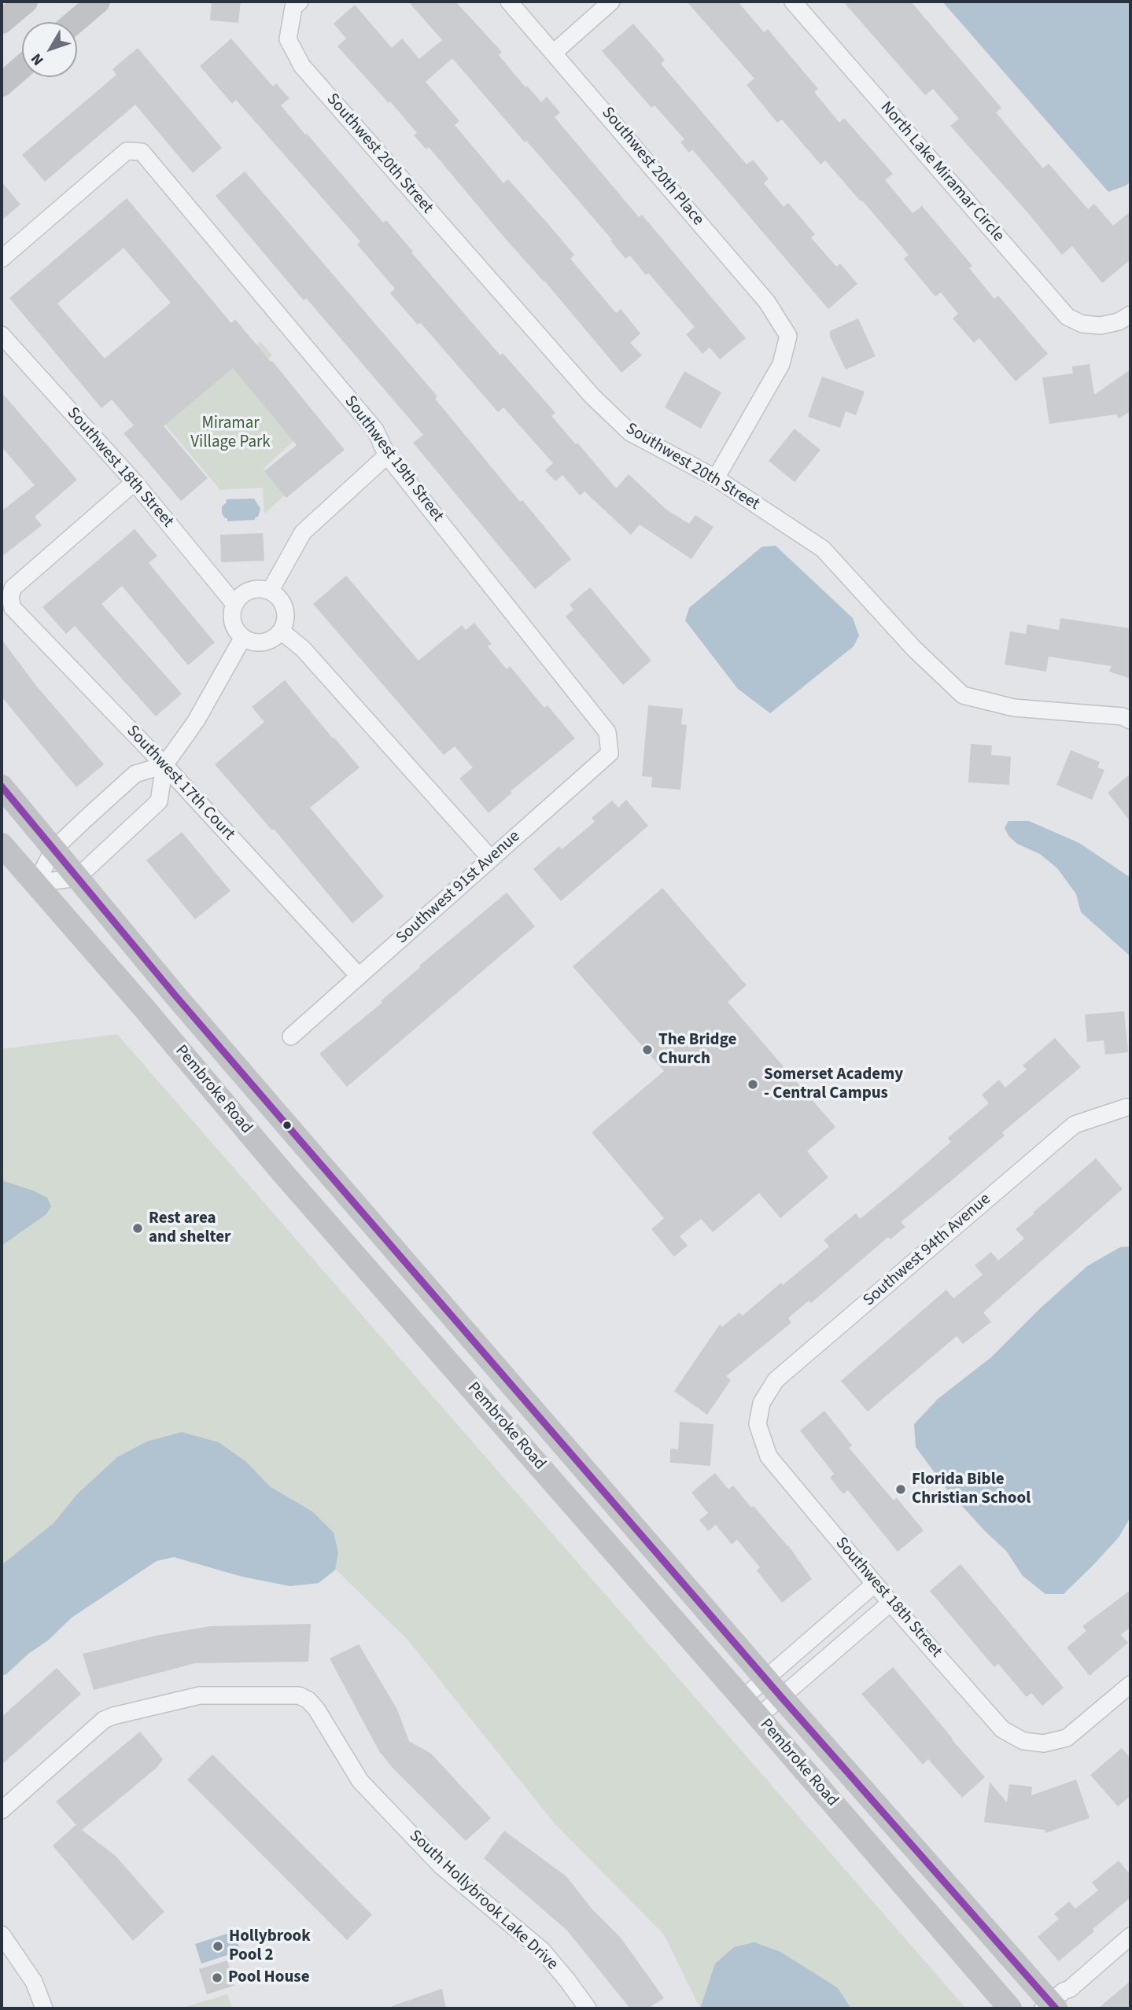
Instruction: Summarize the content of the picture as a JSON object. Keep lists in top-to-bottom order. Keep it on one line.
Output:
{"streets":{"main road":["Pembroke Road"],"street":["Southwest 20th Street","Southwest 20th Place","North Lake Miramar Circle","Southwest 19th Street","Southwest 18th Street","Southwest 17th Court","Southwest 91st Avenue","Southwest 94th Avenue","South Hollybrook Lake Drive"]},"crossings":[["Southwest 20th Street","Southwest 20th Place"],["Southwest 19th Street","Southwest 91st Avenue"],["Southwest 18th Street","Southwest 17th Court"],["Southwest 18th Street","Southwest 94th Avenue"],["Southwest 17th Court","Southwest 91st Avenue"]],"parks":["Miramar Village Park"],"places":["The Bridge Church","Somerset Academy - Central Campus","Rest area and shelter","Florida Bible Christian School","Hollybrook Pool 2","Pool House"],"north":"bottom left"}
